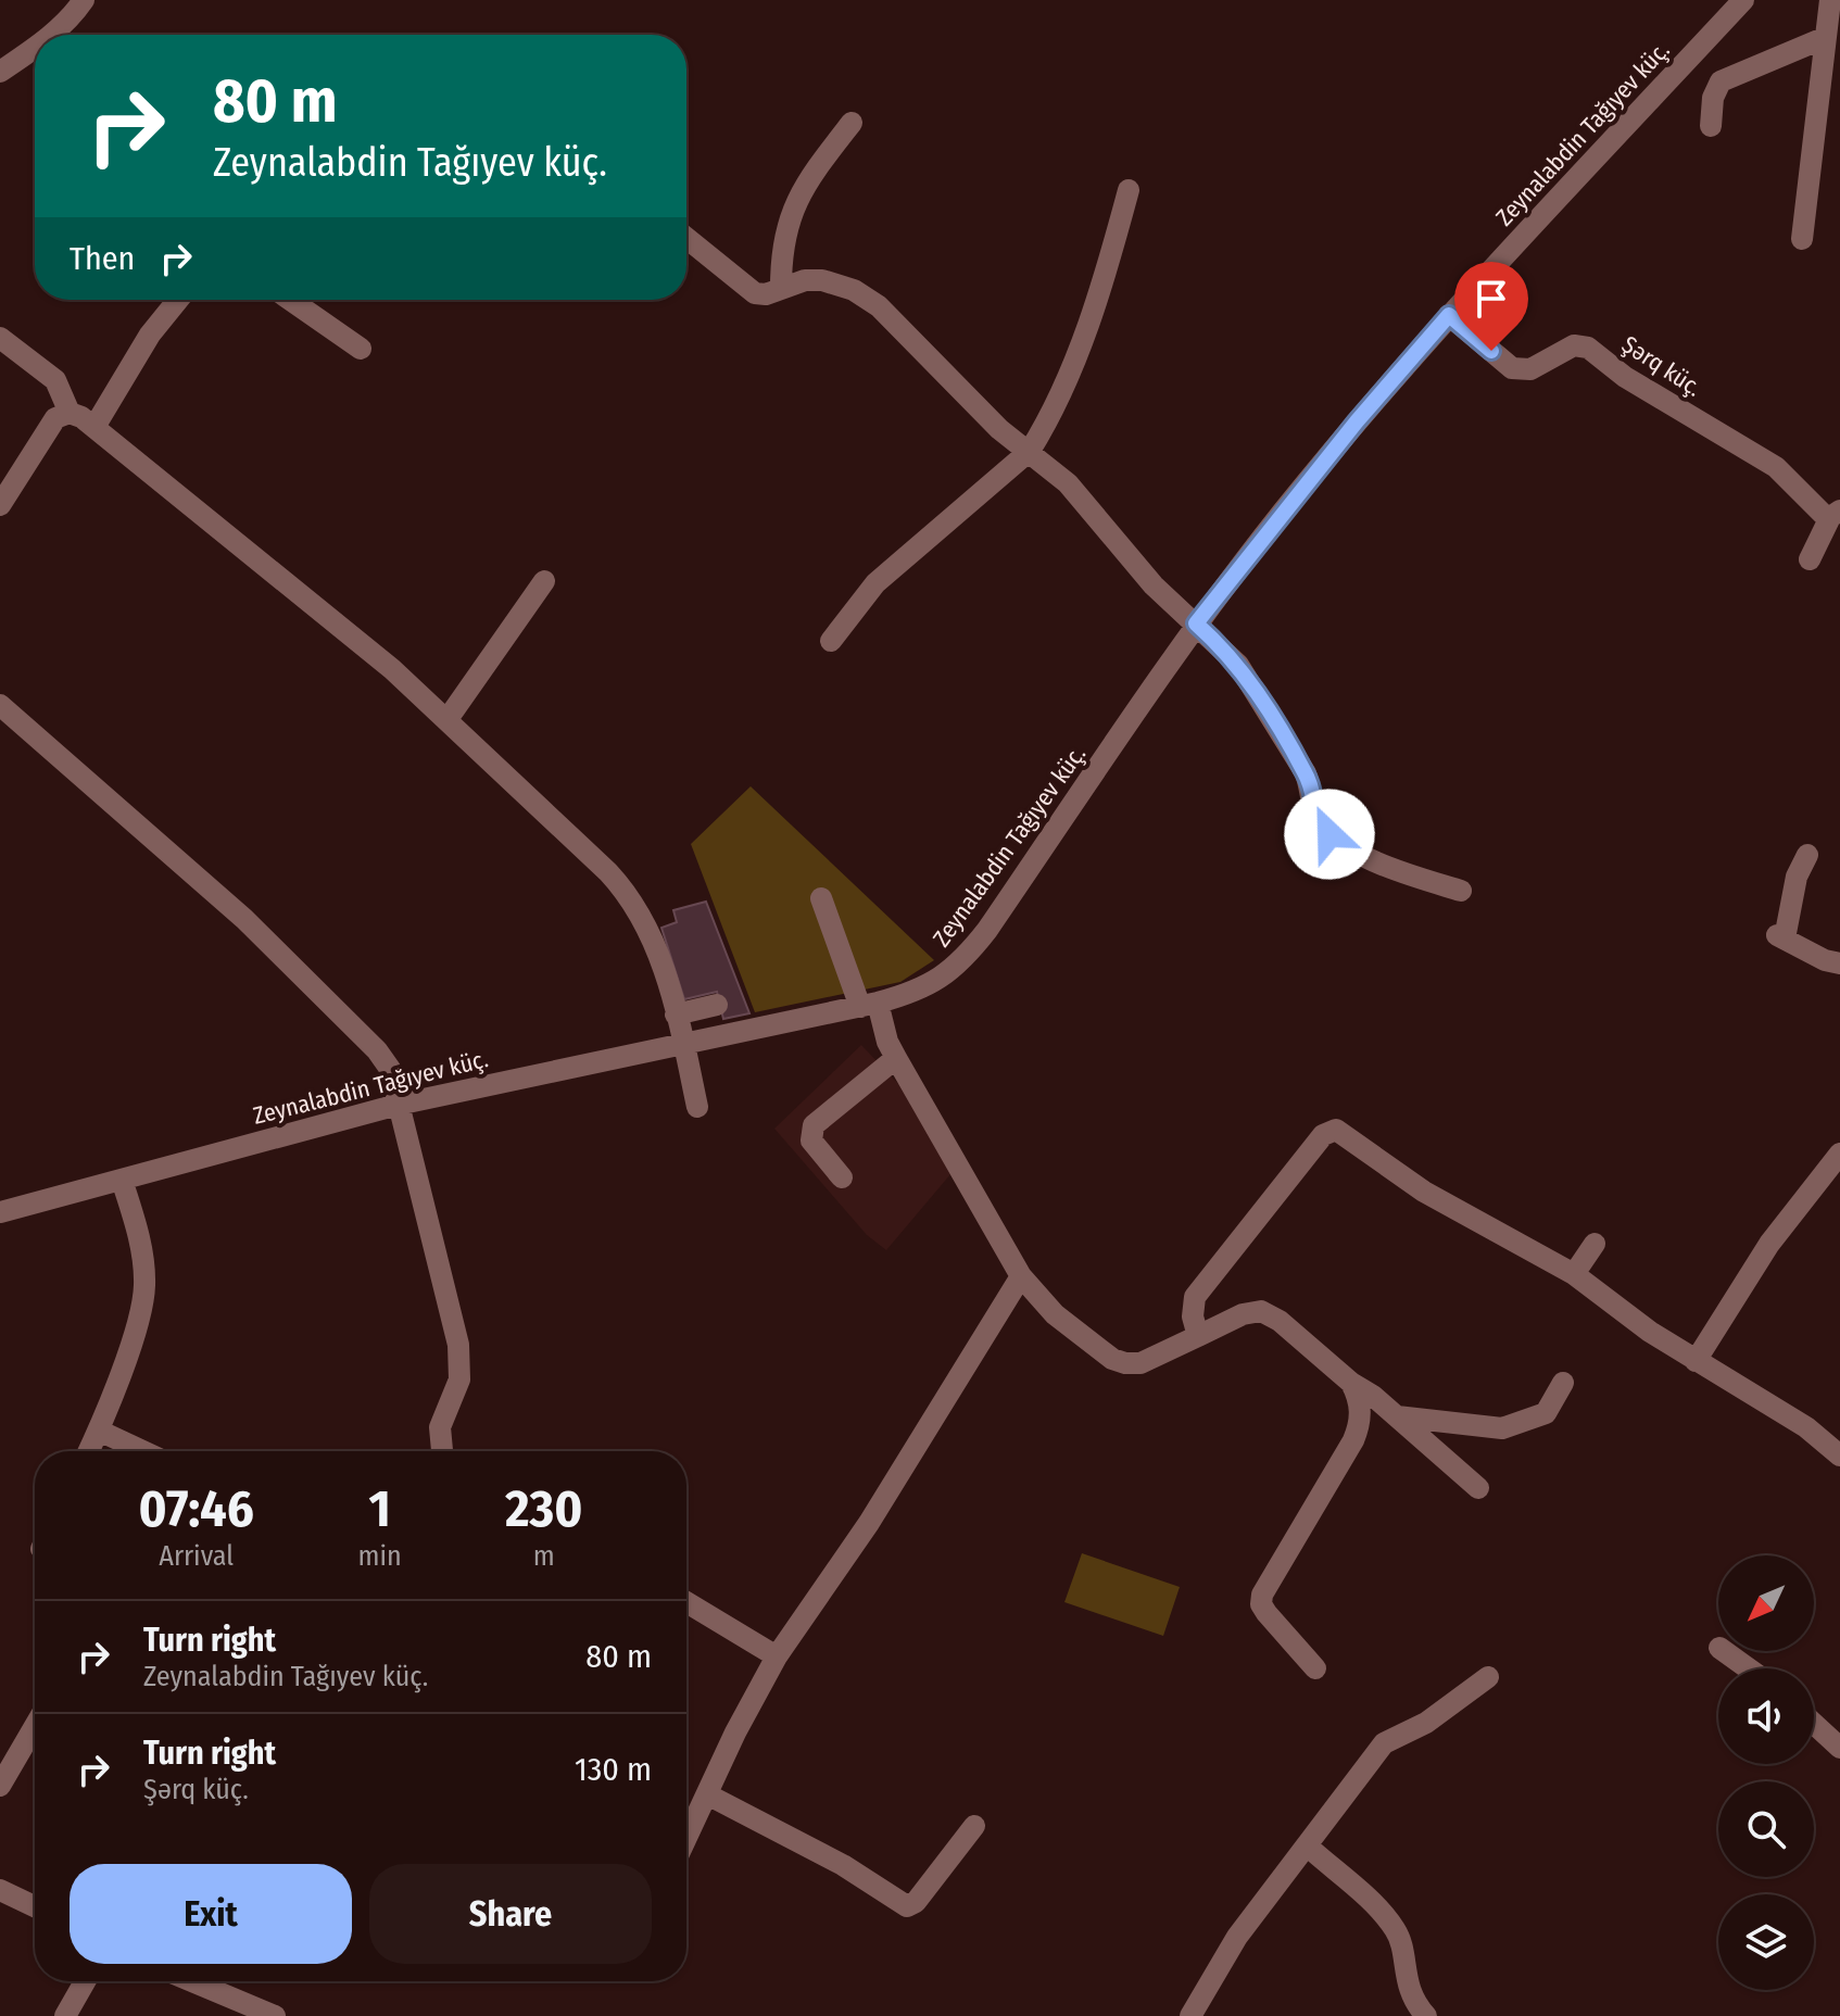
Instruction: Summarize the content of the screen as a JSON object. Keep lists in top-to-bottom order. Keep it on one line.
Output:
{"streets":{"street":["Zeynalabdin Tağıyev küç.","Şərq küç."]},"crossings":[["Zeynalabdin Tağıyev küç.","Şərq küç."]],"north":"bottom left","page":{"turn":["80 m","Zeynalabdin Tağıyev küç."],"then":"Then","eta":["07:46","Arrival","1","min","230","m"],"list":[{"name":"Turn right","note":"Zeynalabdin Tağıyev küç.","value":"80 m"},{"name":"Turn right","note":"Şərq küç.","value":"130 m"}],"buttons":["Exit","Share"]}}
